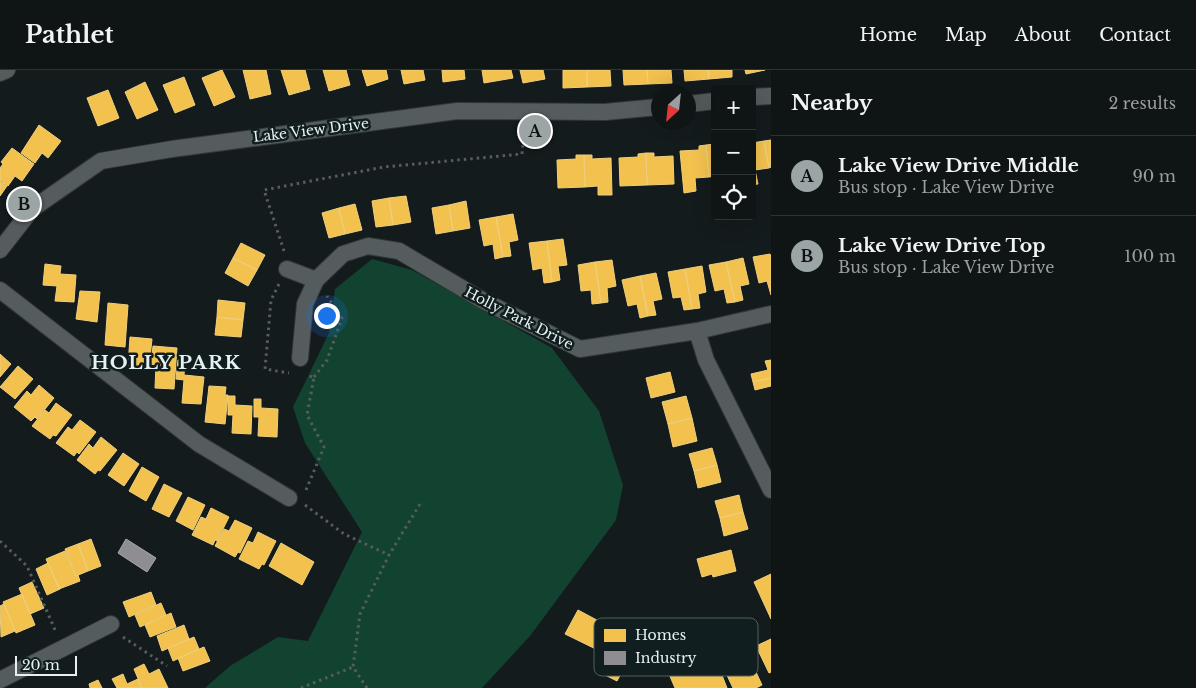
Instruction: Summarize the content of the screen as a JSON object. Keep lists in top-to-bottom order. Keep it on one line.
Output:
{"streets":{"street":["Lake View Drive","Holly Park Drive"]},"districts":["HOLLY PARK"],"legend":["Homes","Industry"],"scale_bar":"20 m","north":"bottom left","page":{"header":"Pathlet","nav":["Home","Map","About","Contact"],"heading":["Nearby","2 results"],"map_buttons":["+","−"],"pins":["A","B"],"list":[{"mark":"A","name":"Lake View Drive Middle","note":"Bus stop · Lake View Drive","value":"90 m"},{"mark":"B","name":"Lake View Drive Top","note":"Bus stop · Lake View Drive","value":"100 m"}],"scale":"20 m"}}
